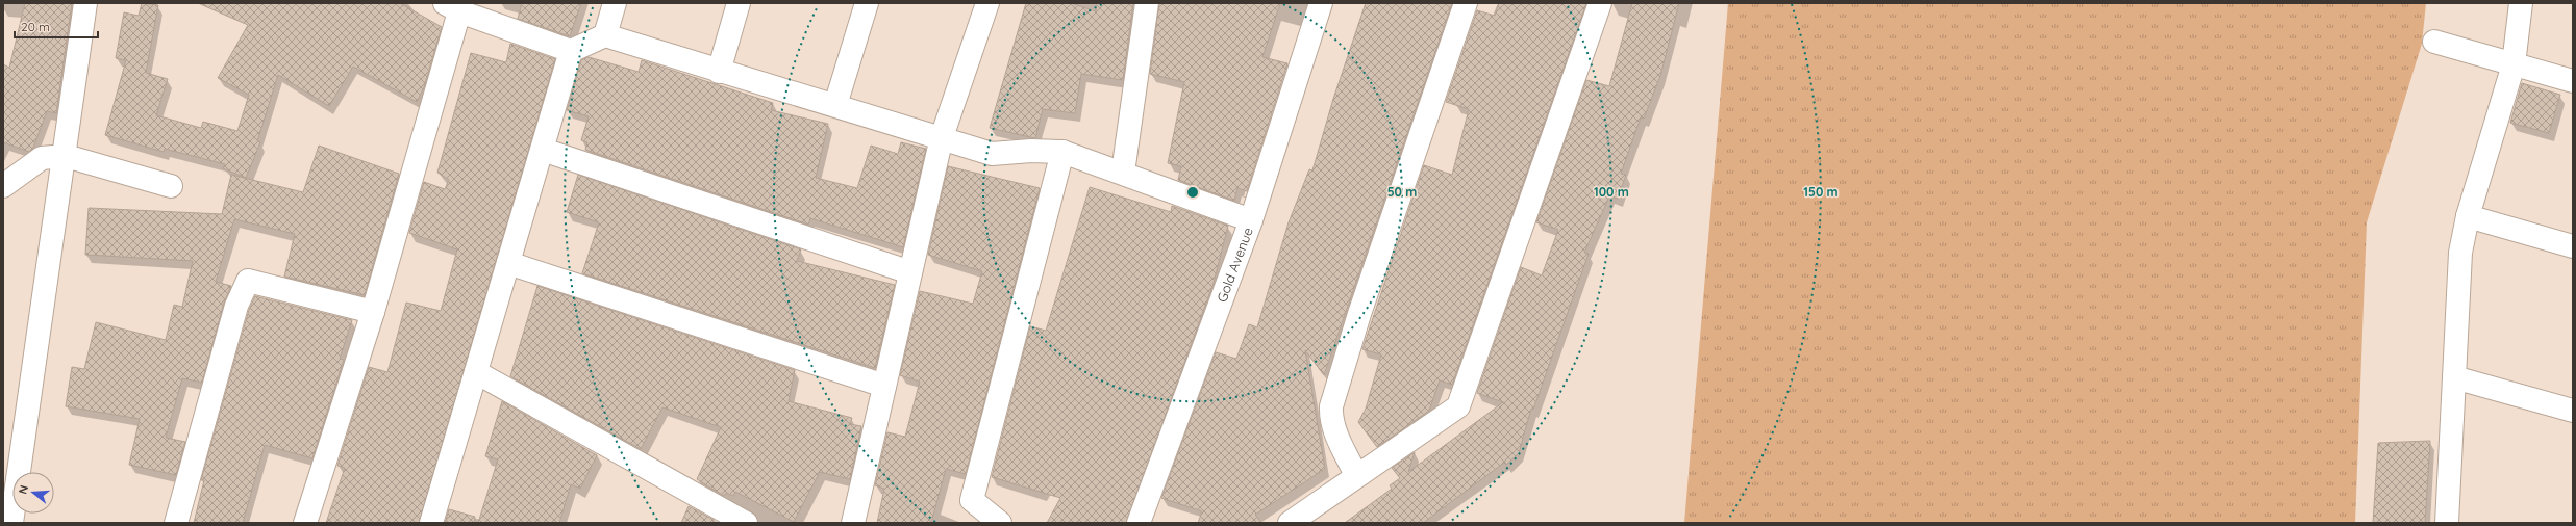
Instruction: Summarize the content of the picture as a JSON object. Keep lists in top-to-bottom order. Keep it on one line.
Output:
{"streets":{"street":["Gold Avenue"]},"scale_bar":"20 m","north":"left","rings":["50 m","100 m","150 m"]}
